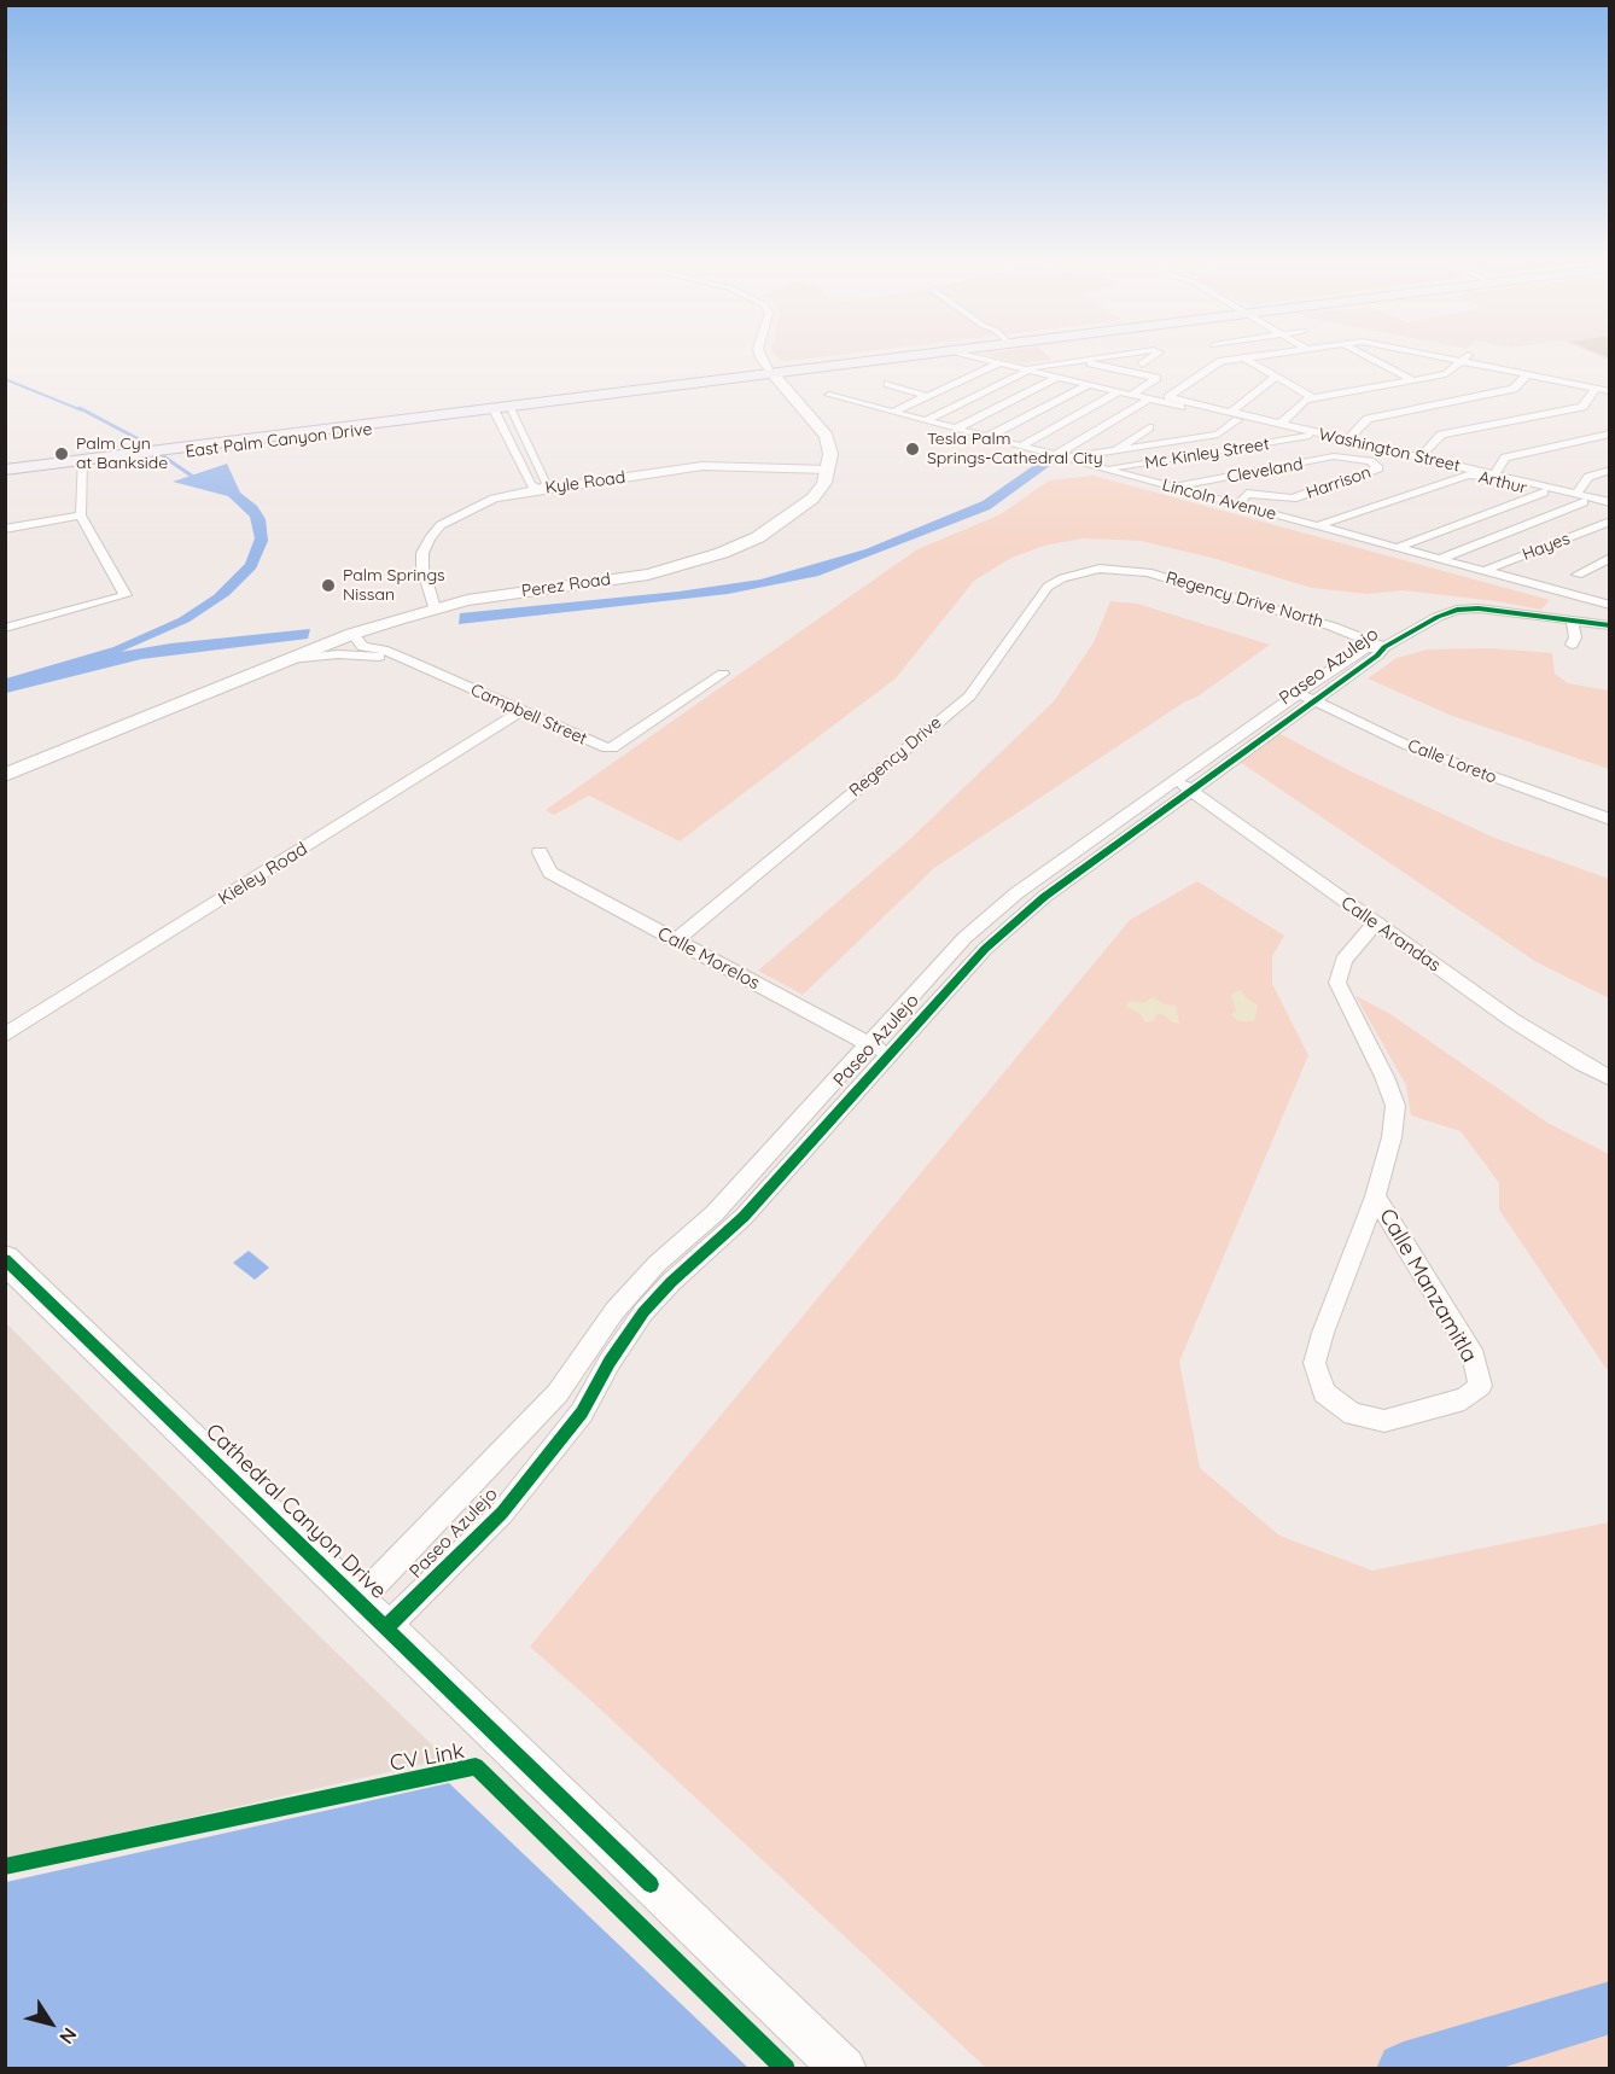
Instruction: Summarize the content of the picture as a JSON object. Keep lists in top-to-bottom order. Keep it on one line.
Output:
{"streets":{"main road":["East Palm Canyon Drive","Perez Road","Cathedral Canyon Drive"],"street":["Washington Street","Mc Kinley Street","Cleveland","Kyle Road","Harrison","Arthur","Lincoln Avenue","Hayes","Regency Drive North","Paseo Azulejo","Campbell Street","Regency Drive","Calle Loreto","Kieley Road","Calle Arandas","Calle Morelos","Calle Manzamitla"],"cycle path":["CV Link"]},"crossings":[["Washington Street","Arthur"],["Mc Kinley Street","Lincoln Avenue"],["Cleveland","Harrison"],["Cleveland","Lincoln Avenue"],["Kyle Road","Perez Road"],["Harrison","Lincoln Avenue"],["Arthur","Lincoln Avenue"],["Lincoln Avenue","Hayes"],["Perez Road","Campbell Street"],["Regency Drive North","Paseo Azulejo"],["Regency Drive North","Regency Drive"],["Paseo Azulejo","Calle Loreto"],["Paseo Azulejo","Calle Arandas"],["Paseo Azulejo","Calle Morelos"],["Paseo Azulejo","Cathedral Canyon Drive"],["Campbell Street","Kieley Road"],["Regency Drive","Calle Morelos"],["Calle Arandas","Calle Manzamitla"]],"places":["Tesla Palm Springs-Cathedral City","Palm Cyn at Bankside","Palm Springs Nissan"],"north":"bottom right"}
